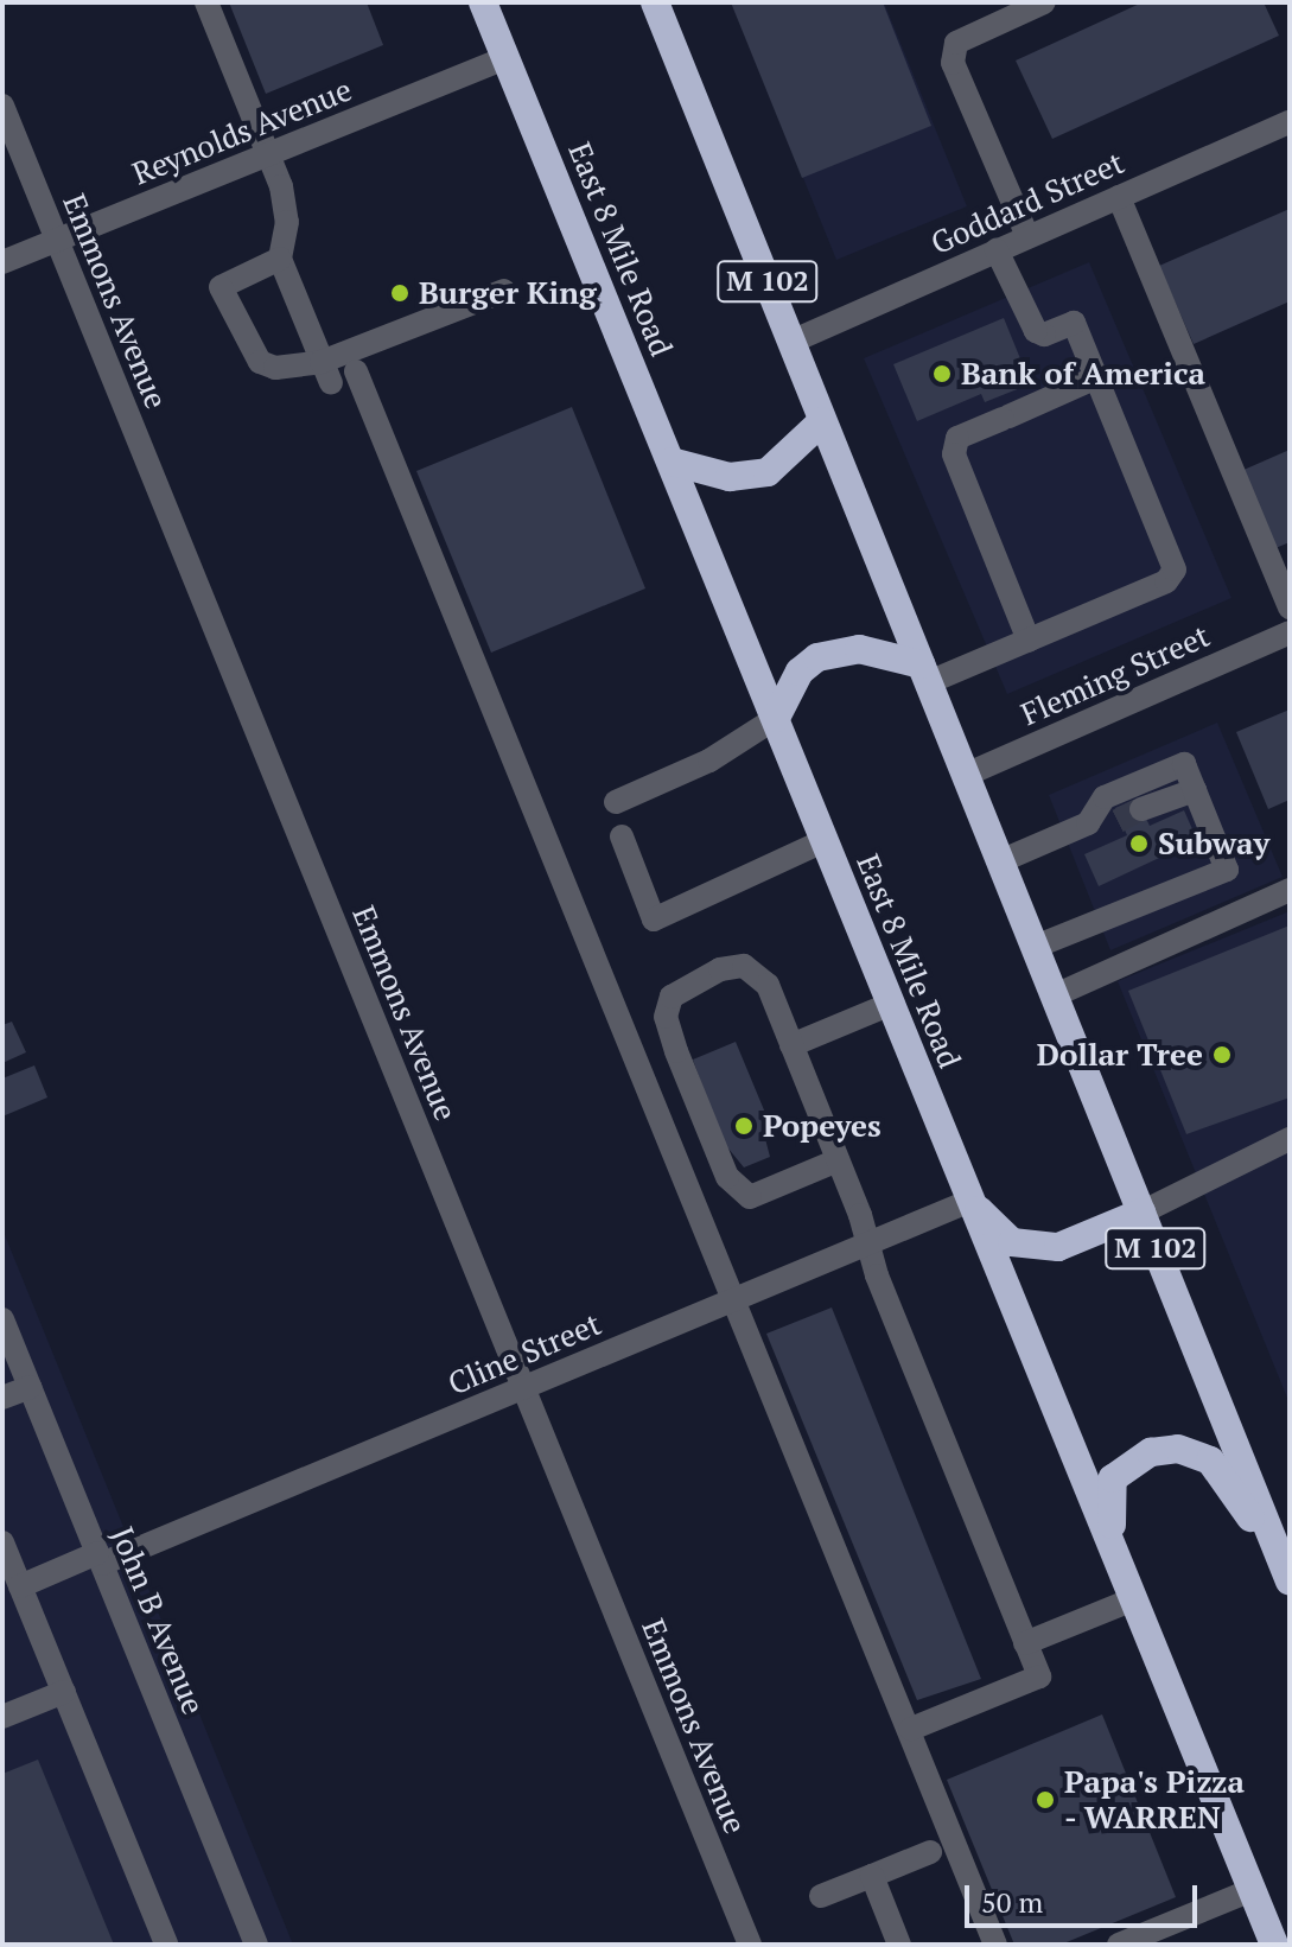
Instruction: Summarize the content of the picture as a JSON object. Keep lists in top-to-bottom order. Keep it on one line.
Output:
{"streets":{"highway":["East 8 Mile Road","M 102"],"street":["Reynolds Avenue","Goddard Street","Emmons Avenue","Fleming Street","Cline Street","John B Avenue"]},"crossings":[["Reynolds Avenue","East 8 Mile Road"],["Reynolds Avenue","Emmons Avenue"],["Goddard Street","M 102"],["East 8 Mile Road","Cline Street"],["M 102","Fleming Street"],["Emmons Avenue","Cline Street"],["Cline Street","John B Avenue"]],"places":["Burger King","Bank of America","Subway","Dollar Tree","Popeyes","Papa's Pizza - WARREN"],"scale_bar":"50 m"}
